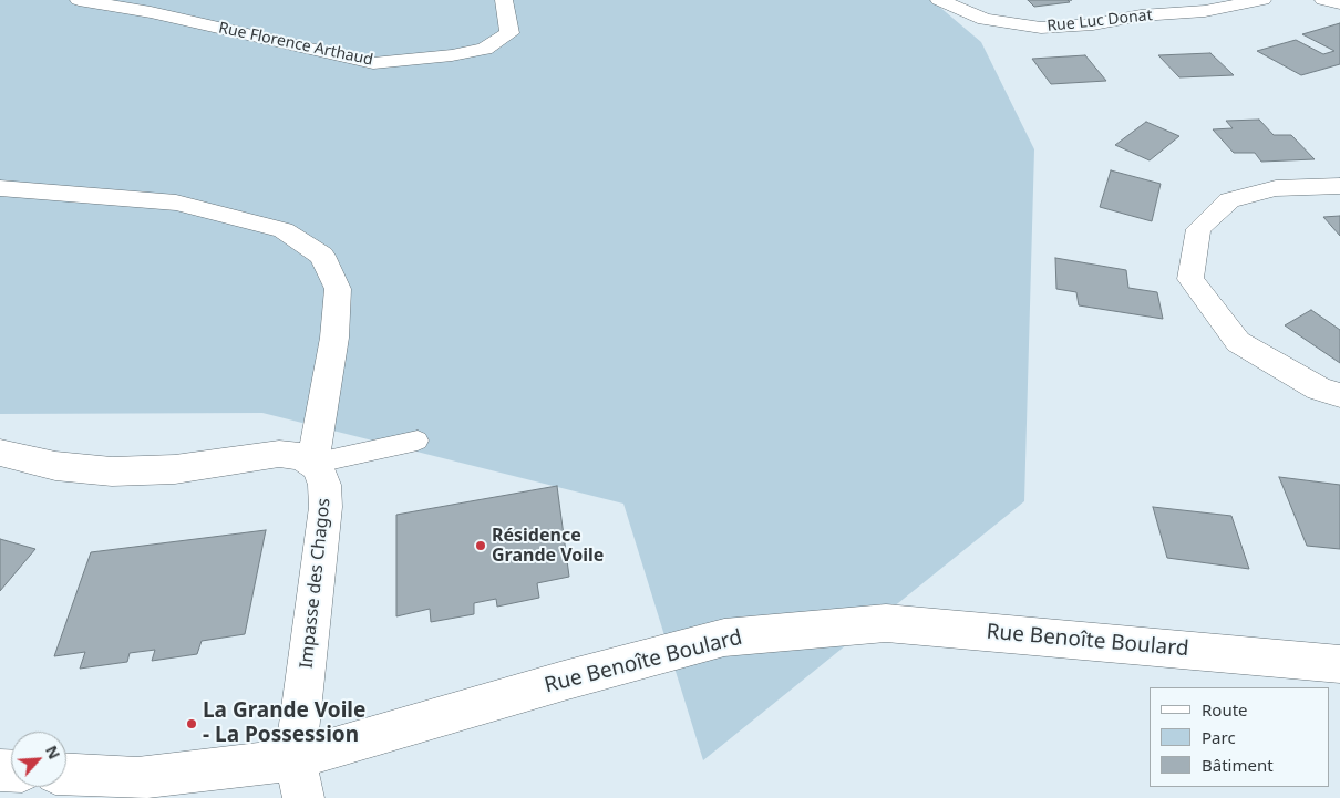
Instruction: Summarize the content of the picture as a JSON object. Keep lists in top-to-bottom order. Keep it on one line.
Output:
{"streets":{"street":["Rue Luc Donat","Rue Florence Arthaud","Impasse des Chagos","Rue Benoîte Boulard"]},"crossings":[["Impasse des Chagos","Rue Benoîte Boulard"]],"places":["Résidence Grande Voile","La Grande Voile - La Possession"],"legend":["Route","Parc","Bâtiment"],"north":"top right"}
